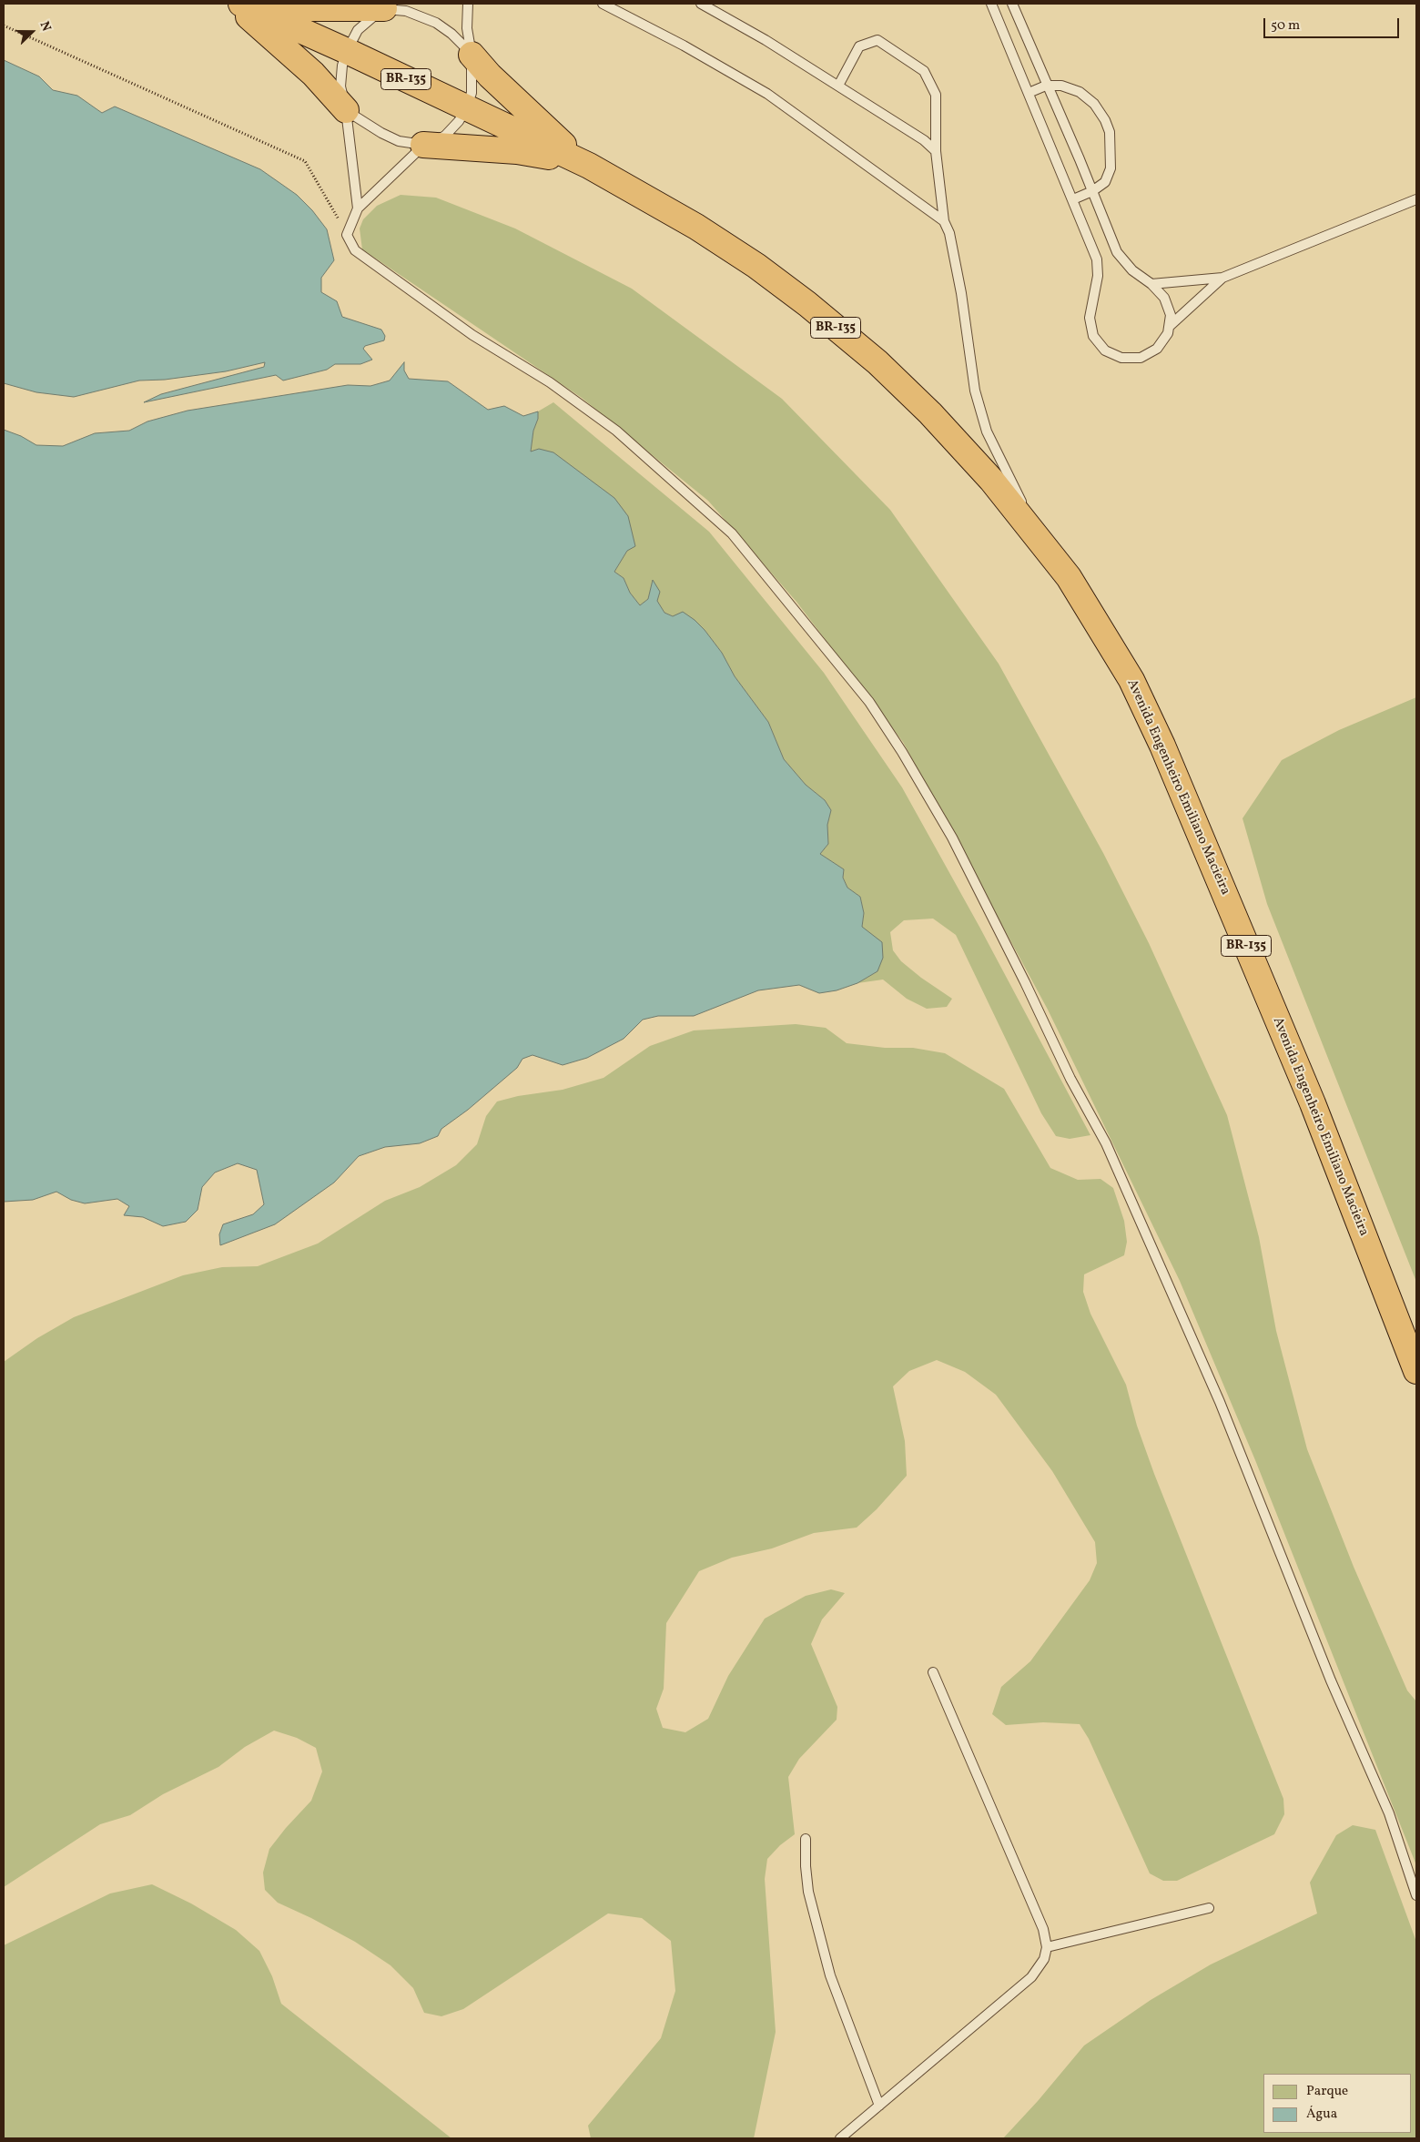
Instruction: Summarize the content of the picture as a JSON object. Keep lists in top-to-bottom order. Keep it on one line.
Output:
{"streets":{"highway":["BR-135","Avenida Engenheiro Emiliano Macieira"]},"legend":["Parque","Água"],"scale_bar":"50 m","north":"right"}
